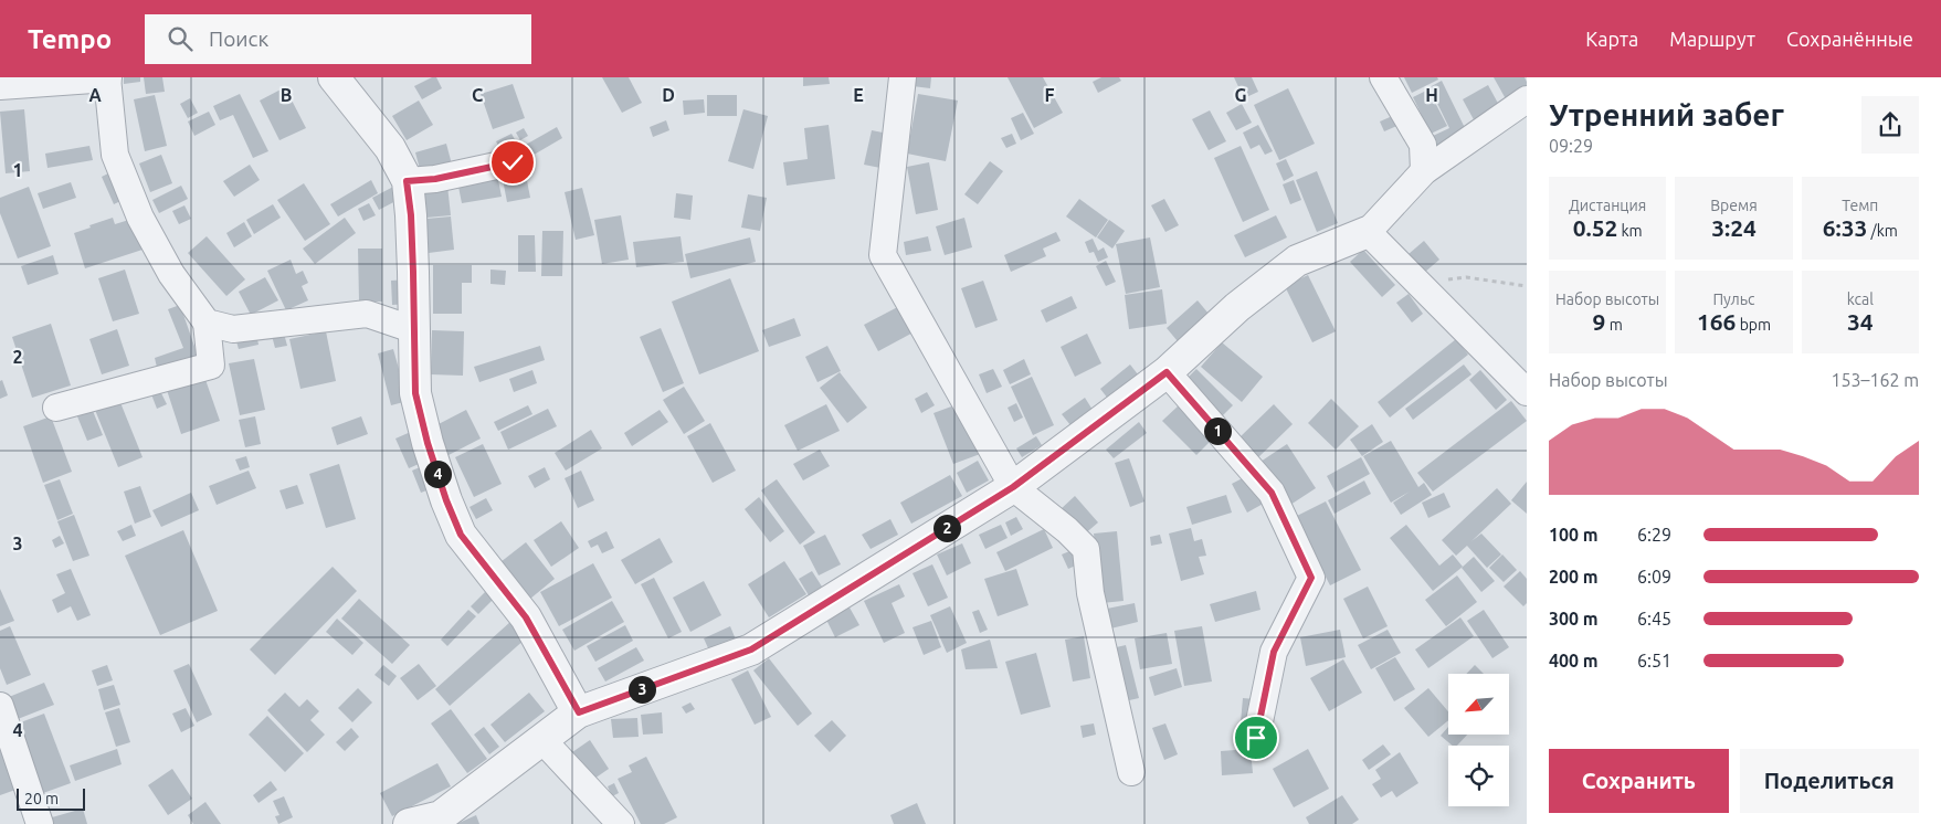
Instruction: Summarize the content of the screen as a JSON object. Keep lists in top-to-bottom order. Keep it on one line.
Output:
{"scale_bar":"20 m","north":"bottom left","page":{"header":"Tempo","search":"Поиск","nav":["Карта","Маршрут","Сохранённые"],"heading":["Утренний забег","09:29"],"stats":[["Дистанция","0.52 km"],["Время","3:24"],["Темп","6:33 /km"],["Набор высоты","9 m"],["Пульс","166 bpm"],["kcal","34"]],"chart":["Набор высоты","153–162 m"],"pins":["1","4","2","3"],"list":[{"name":"100 m","note":"6:29"},{"name":"200 m","note":"6:09"},{"name":"300 m","note":"6:45"},{"name":"400 m","note":"6:51"}],"buttons":["Сохранить","Поделиться"],"scale":"20 m"},"grid":{"columns":["A","B","C","D","E","F","G","H"],"rows":["1","2","3","4"]}}
